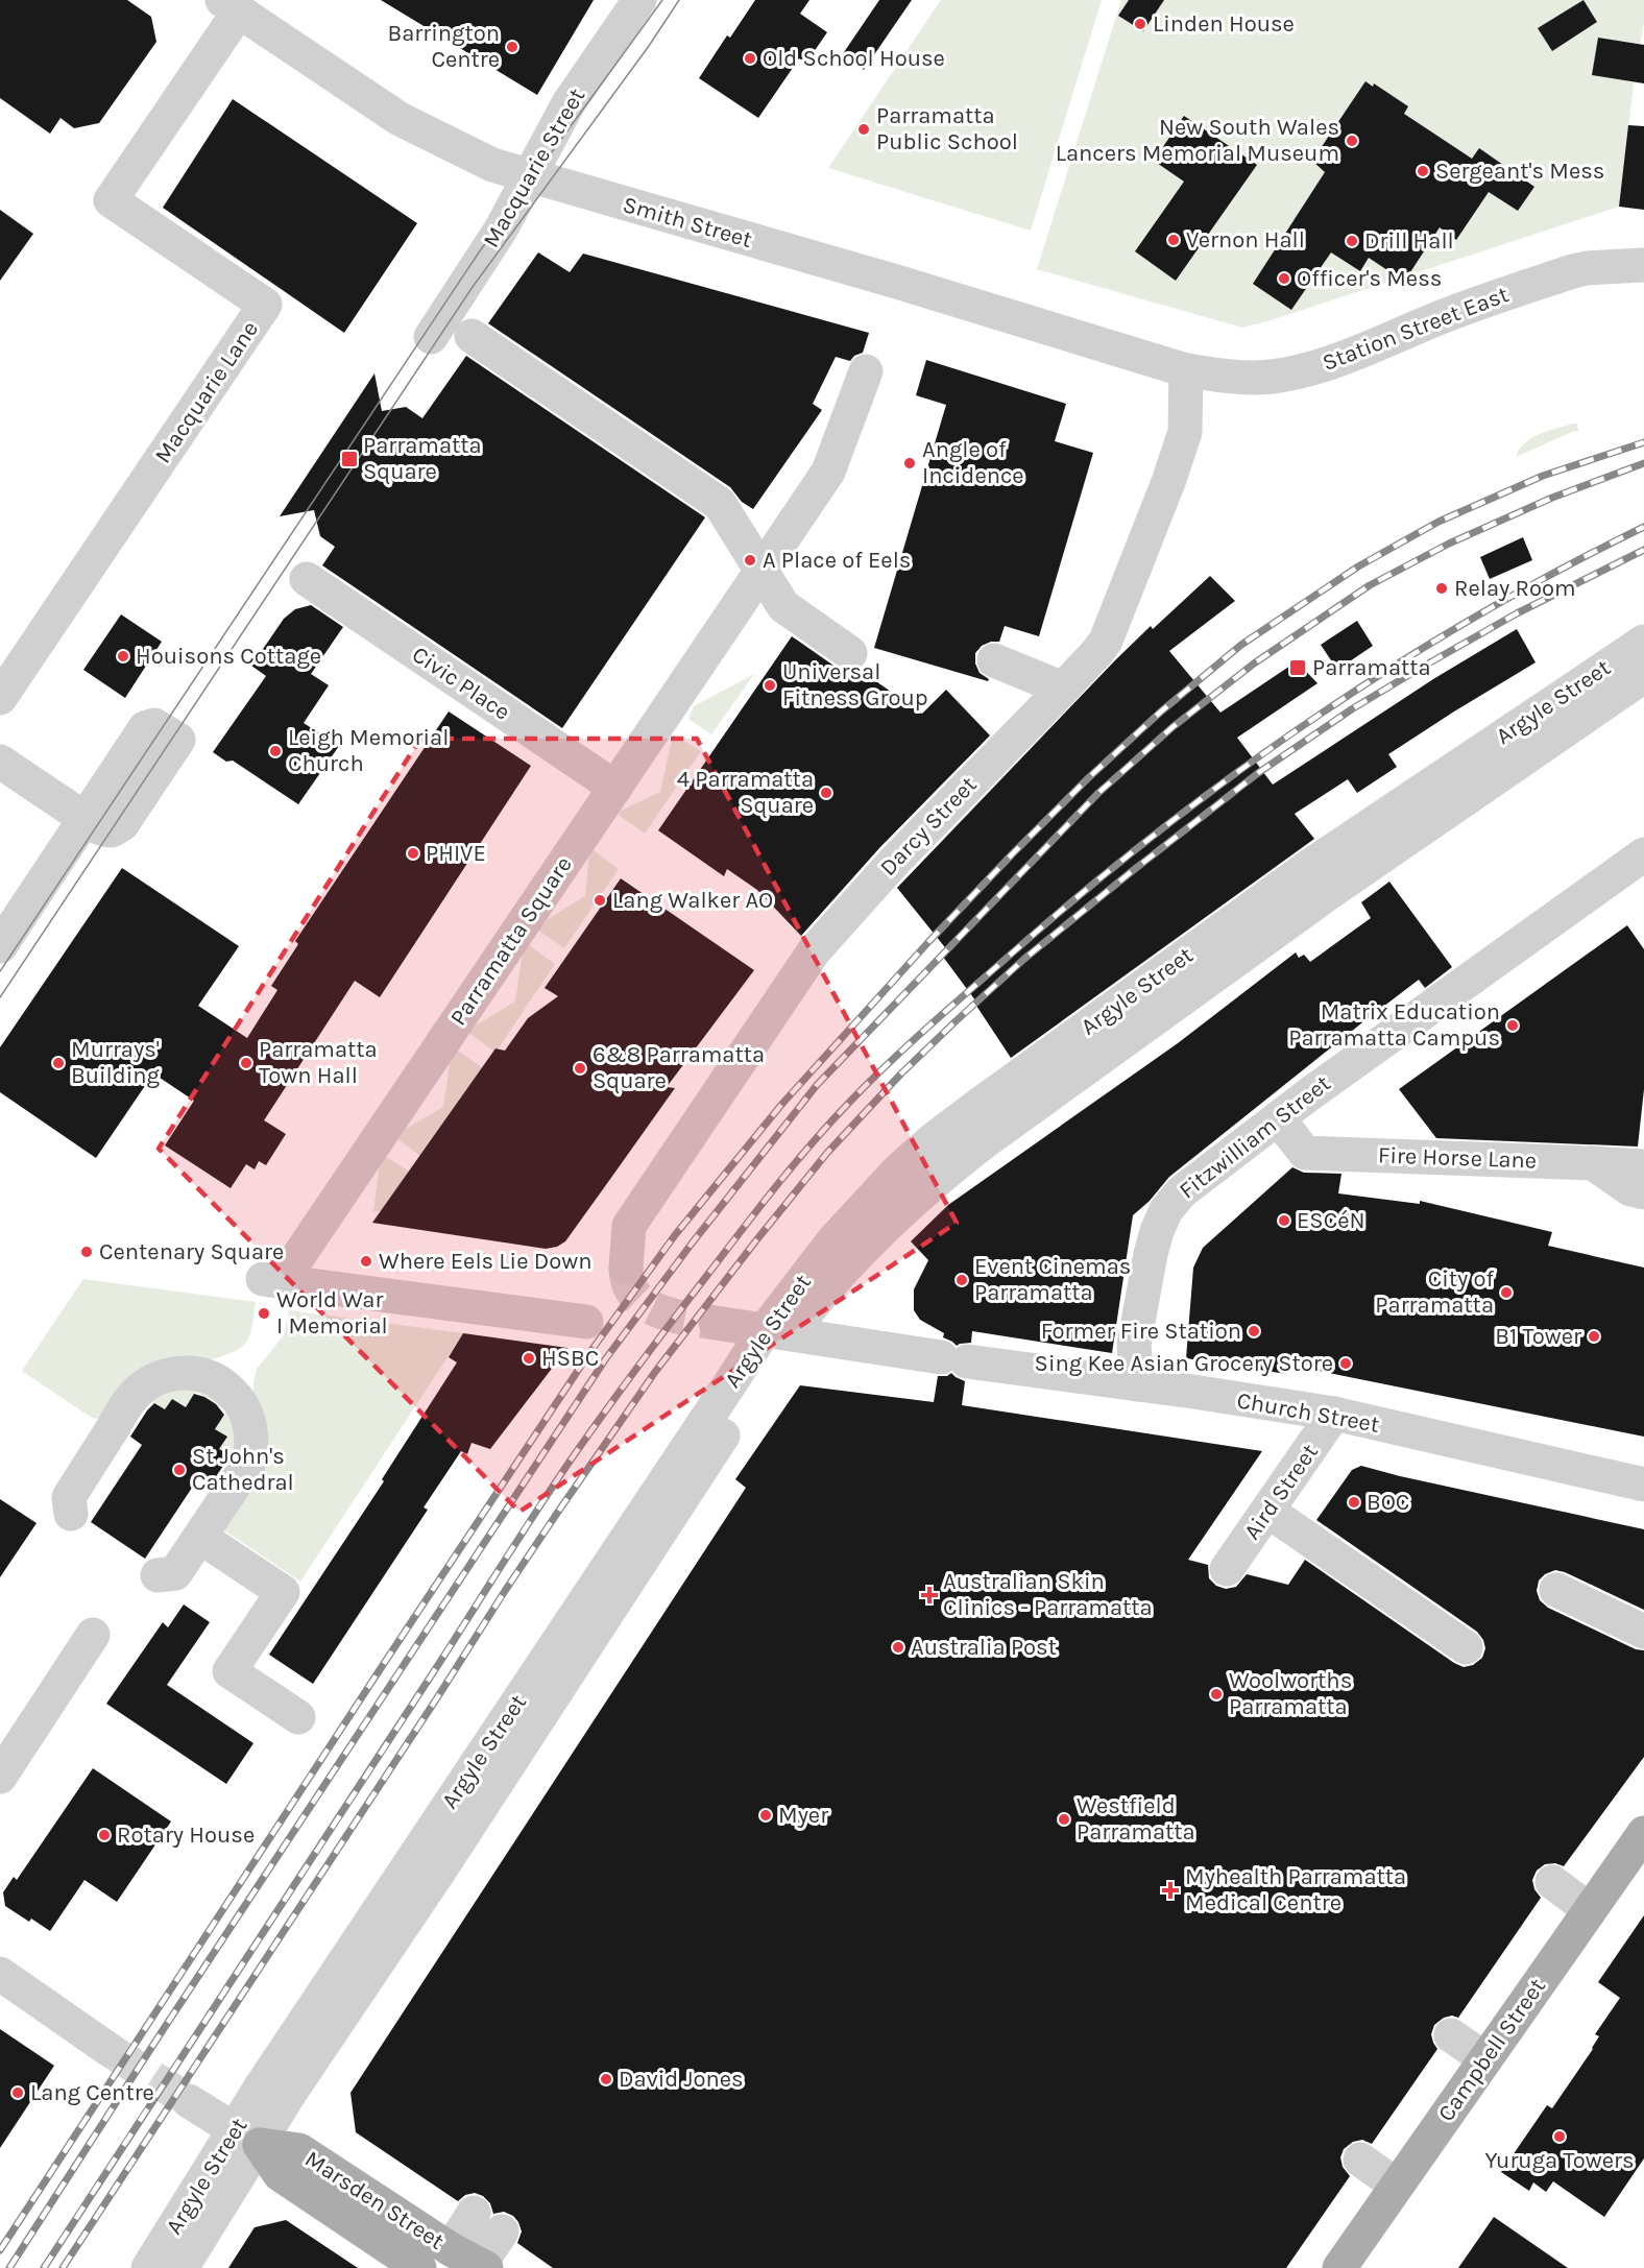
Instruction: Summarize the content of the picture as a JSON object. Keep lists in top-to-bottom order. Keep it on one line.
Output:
{"streets":{"main road":["Campbell Street","Marsden Street"],"street":["Macquarie Street","Smith Street","Station Street East","Macquarie Lane","Civic Place","Argyle Street","Darcy Street","Parramatta Square","Fitzwilliam Street","Fire Horse Lane","Church Street","Aird Street"]},"crossings":[["Macquarie Street","Smith Street"],["Smith Street","Station Street East"],["Smith Street","Macquarie Lane"],["Smith Street","Darcy Street"],["Station Street East","Darcy Street"],["Civic Place","Parramatta Square"],["Argyle Street","Church Street"],["Argyle Street","Marsden Street"],["Fitzwilliam Street","Fire Horse Lane"],["Fitzwilliam Street","Church Street"],["Church Street","Aird Street"]],"places":{"other":["Linden House","Barrington Centre","Old School House","Parramatta Public School","New South Wales Lancers Memorial Museum","Sergeant's Mess","Vernon Hall","Drill Hall","Officer's Mess","Angle of Incidence","A Place of Eels","Relay Room","Houisons Cottage","Universal Fitness Group","Leigh Memorial Church","4 Parramatta Square","PHIVE","Lang Walker AO","Matrix Education Parramatta Campus","Murrays' Building","Parramatta Town Hall","6&8 Parramatta Square","ESCéN","Centenary Square","Where Eels Lie Down","Event Cinemas Parramatta","City of Parramatta","World War I Memorial","Former Fire Station","B1 Tower","HSBC","Sing Kee Asian Grocery Store","St John's Cathedral","BOC","Australia Post","Woolworths Parramatta","Myer","Westfield Parramatta","Rotary House","David Jones","Lang Centre","Yuruga Towers"],"transit":["Parramatta Square","Parramatta"],"health":["Australian Skin Clinics - Parramatta","Myhealth Parramatta Medical Centre"]}}
